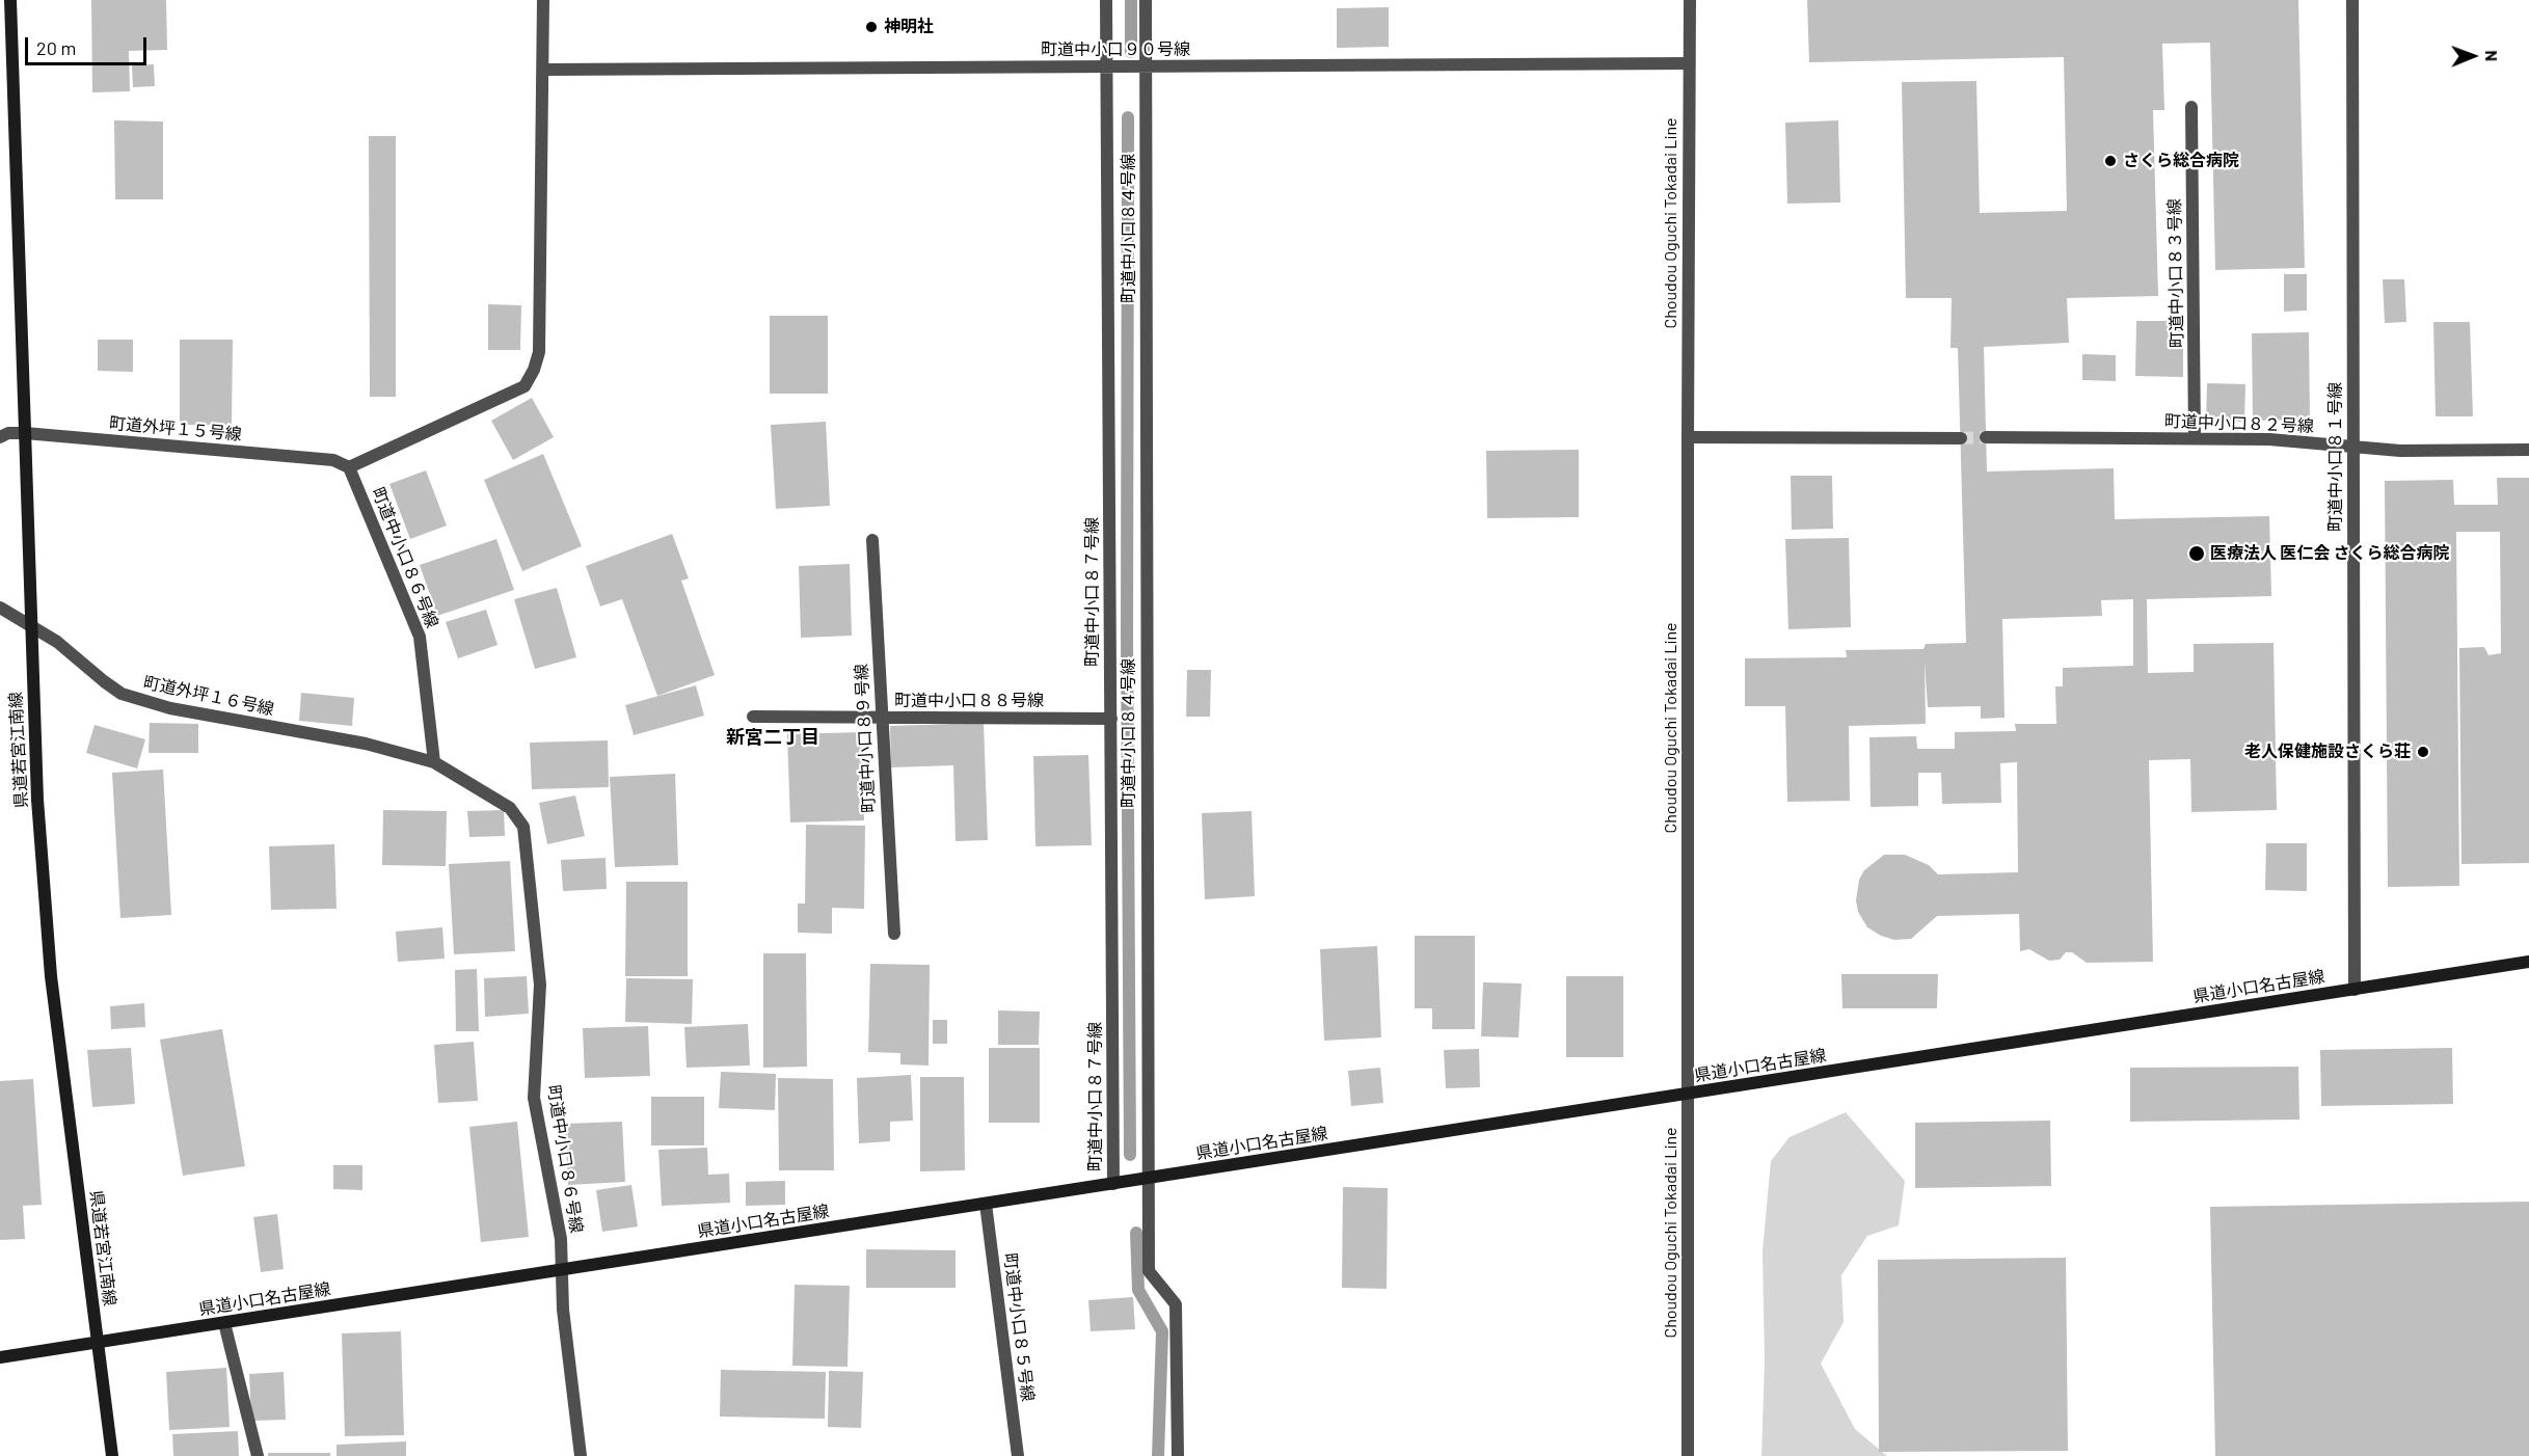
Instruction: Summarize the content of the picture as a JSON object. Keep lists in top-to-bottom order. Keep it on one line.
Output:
{"streets":{"main road":["県道若宮江南線","県道小口名古屋線"],"street":["町道中小口９０号線","Choudou Oguchi Tokadai Line","町道中小口８４号線","町道中小口８３号線","町道中小口８２号線","町道外坪１５号線","町道中小口８１号線","町道中小口８６号線","町道中小口８７号線","町道外坪１６号線","町道中小口８８号線","町道中小口８９号線","町道中小口８５号線"]},"crossings":[["町道中小口９０号線","Choudou Oguchi Tokadai Line"],["町道中小口９０号線","町道中小口８４号線"],["町道中小口９０号線","町道中小口８７号線"],["Choudou Oguchi Tokadai Line","県道小口名古屋線"],["町道中小口８４号線","県道小口名古屋線"],["町道中小口８３号線","町道中小口８２号線"],["町道中小口８２号線","町道中小口８１号線"],["町道外坪１５号線","町道中小口８６号線"],["町道外坪１５号線","県道若宮江南線"],["町道中小口８１号線","県道小口名古屋線"],["町道中小口８６号線","町道外坪１６号線"],["町道中小口８６号線","県道小口名古屋線"],["町道中小口８７号線","町道中小口８８号線"],["町道中小口８７号線","県道小口名古屋線"],["町道外坪１６号線","県道若宮江南線"],["町道中小口８８号線","町道中小口８９号線"],["県道若宮江南線","県道小口名古屋線"],["県道小口名古屋線","町道中小口８５号線"]],"districts":["新宮二丁目"],"places":["神明社","さくら総合病院","医療法人 医仁会 さくら総合病院","老人保健施設さくら荘"],"scale_bar":"20 m","north":"right"}
